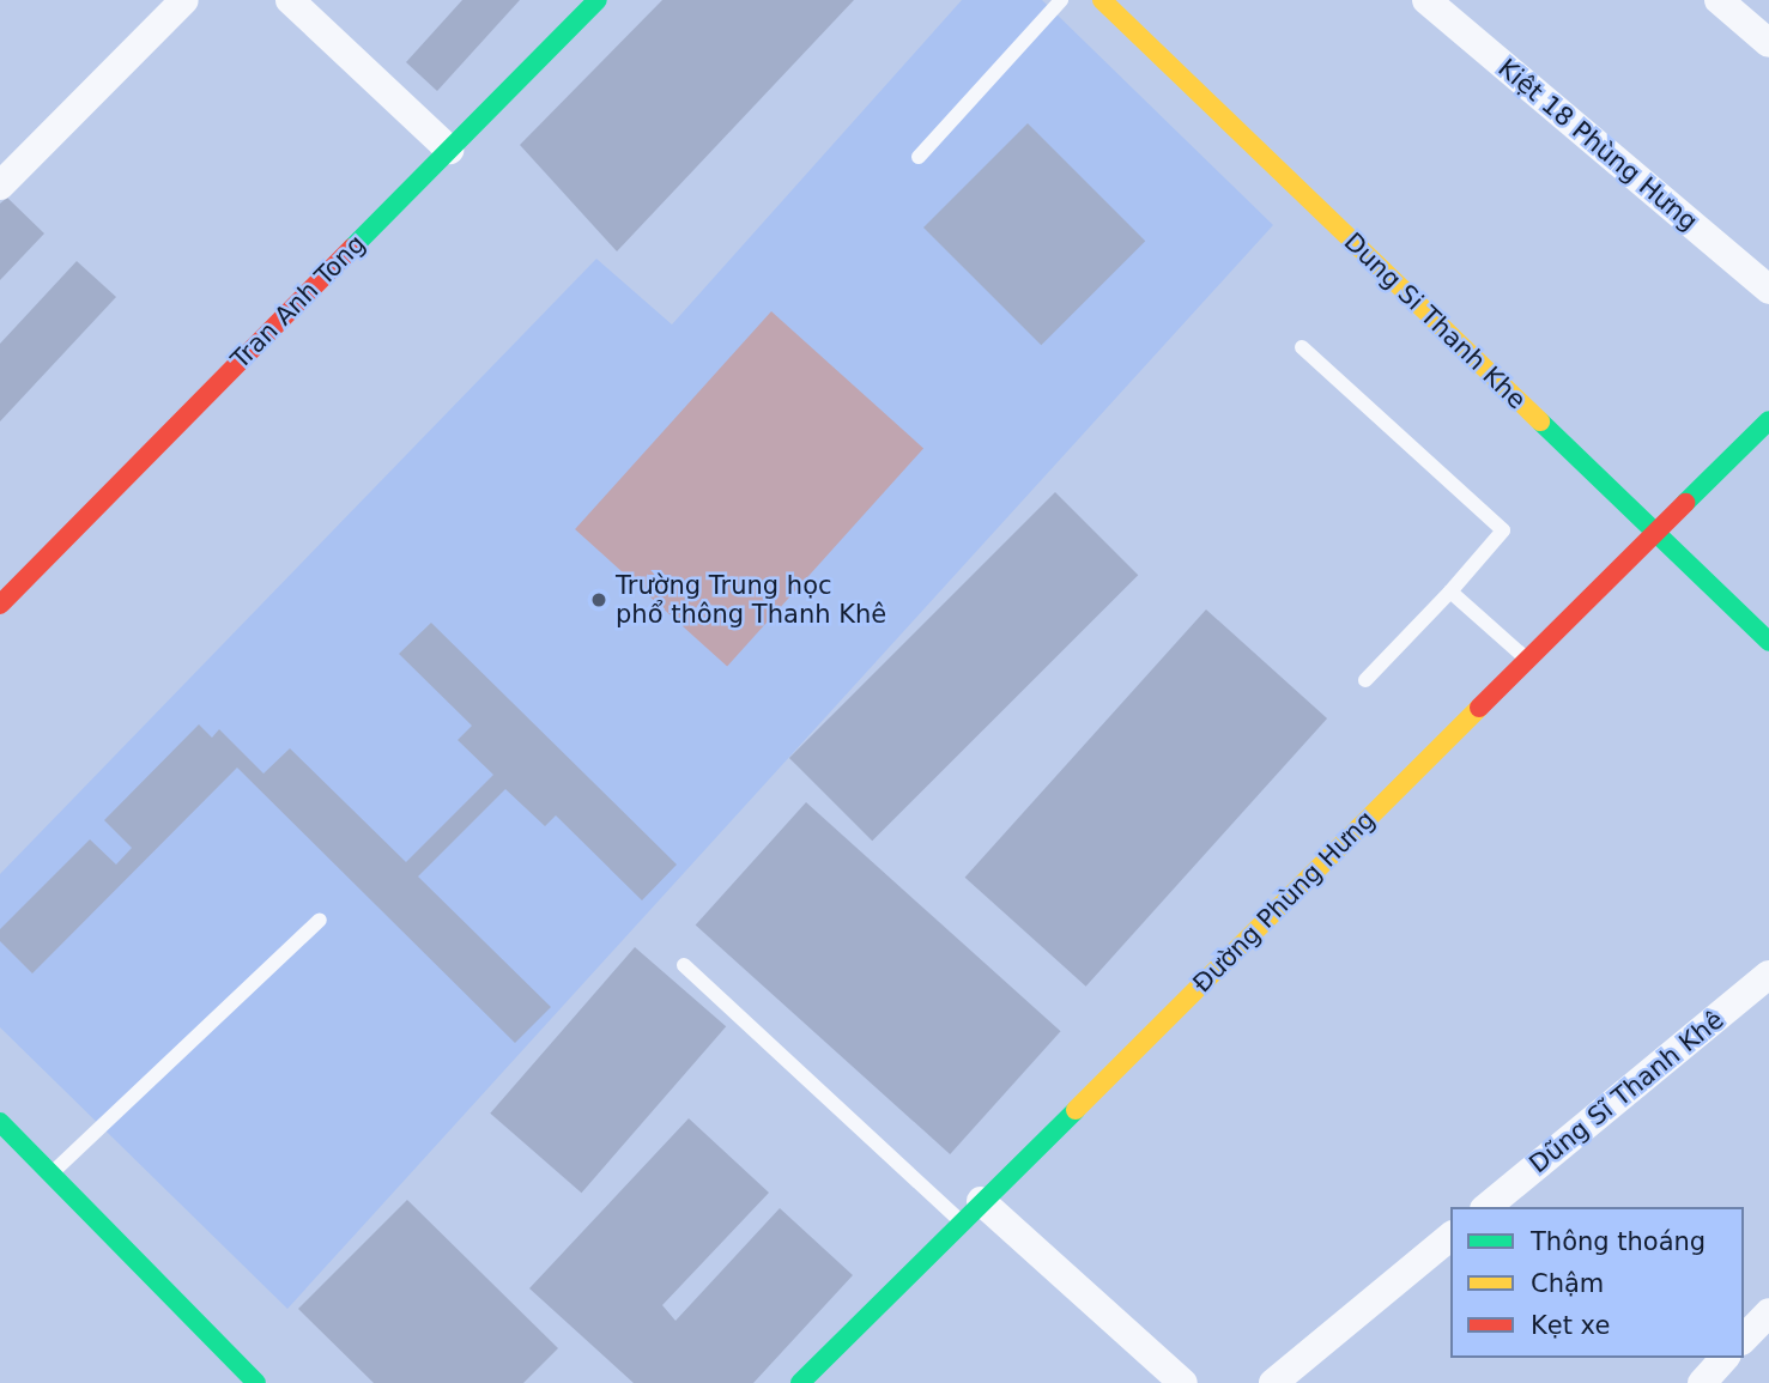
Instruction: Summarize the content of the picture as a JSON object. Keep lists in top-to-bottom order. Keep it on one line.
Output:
{"streets":{"street":["Kiệt 18 Phùng Hưng","Tran Anh Tong","Dung Si Thanh Khe","Đường Phùng Hưng","Dũng Sĩ Thanh Khê"]},"crossings":[["Dung Si Thanh Khe","Đường Phùng Hưng"]],"places":["Trường Trung học phổ thông Thanh Khê"],"legend":["Thông thoáng","Chậm","Kẹt xe"]}
